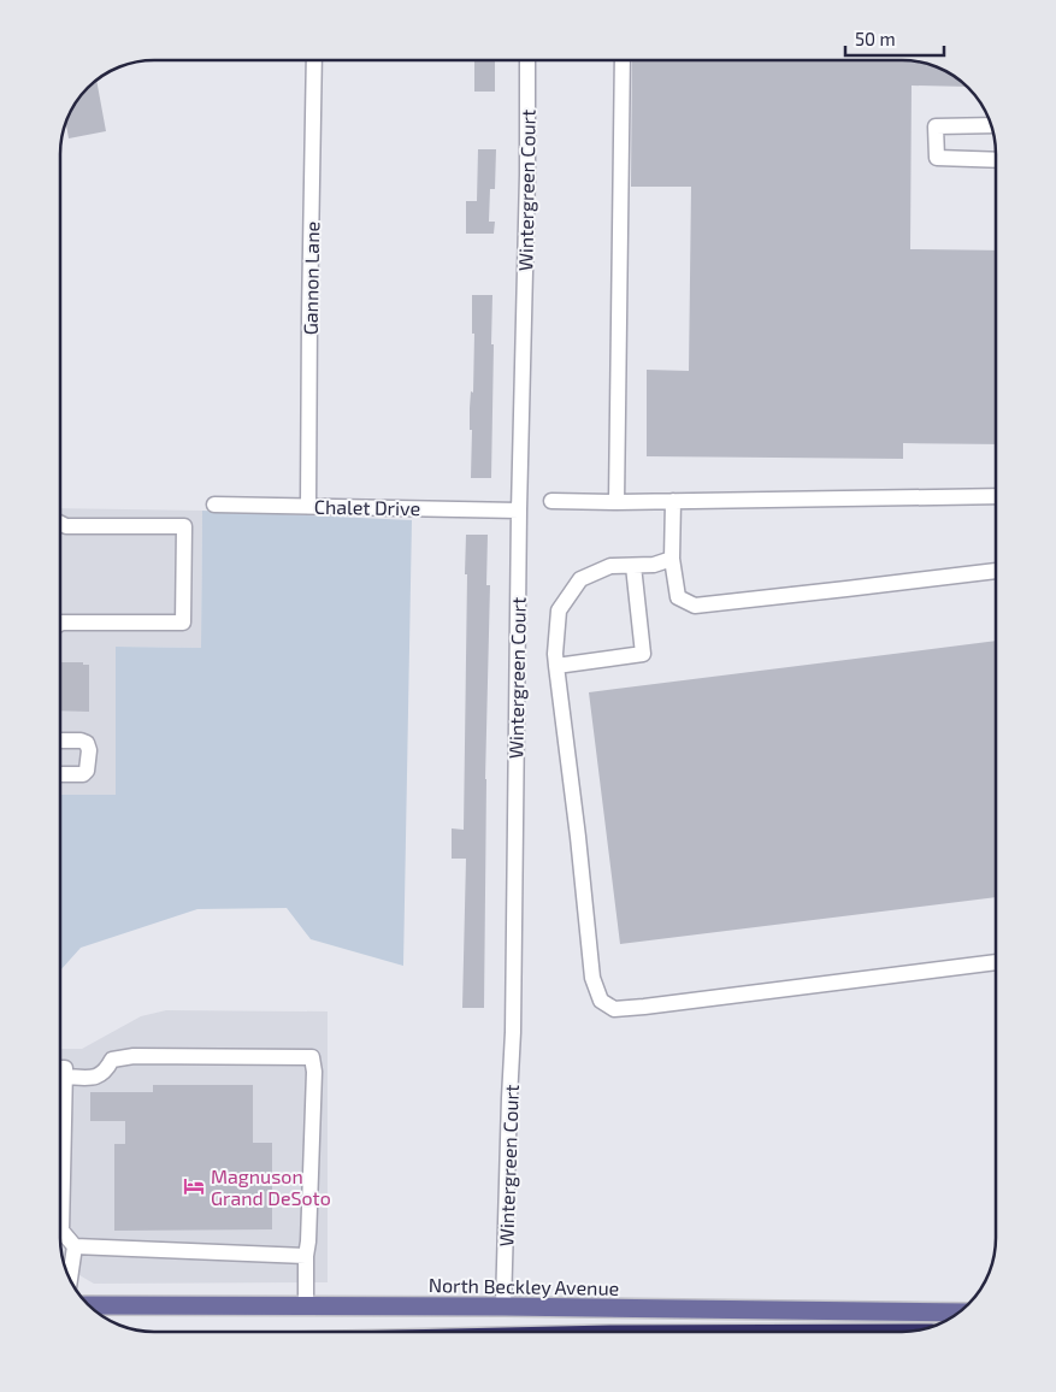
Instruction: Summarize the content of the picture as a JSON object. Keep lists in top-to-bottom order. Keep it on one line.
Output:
{"streets":{"main road":["North Beckley Avenue"],"street":["Wintergreen Court","Gannon Lane","Chalet Drive"]},"crossings":[["Wintergreen Court","Chalet Drive"],["Wintergreen Court","North Beckley Avenue"],["Gannon Lane","Chalet Drive"]],"places":{"hotel":["Magnuson Grand DeSoto"]},"scale_bar":"50 m"}
